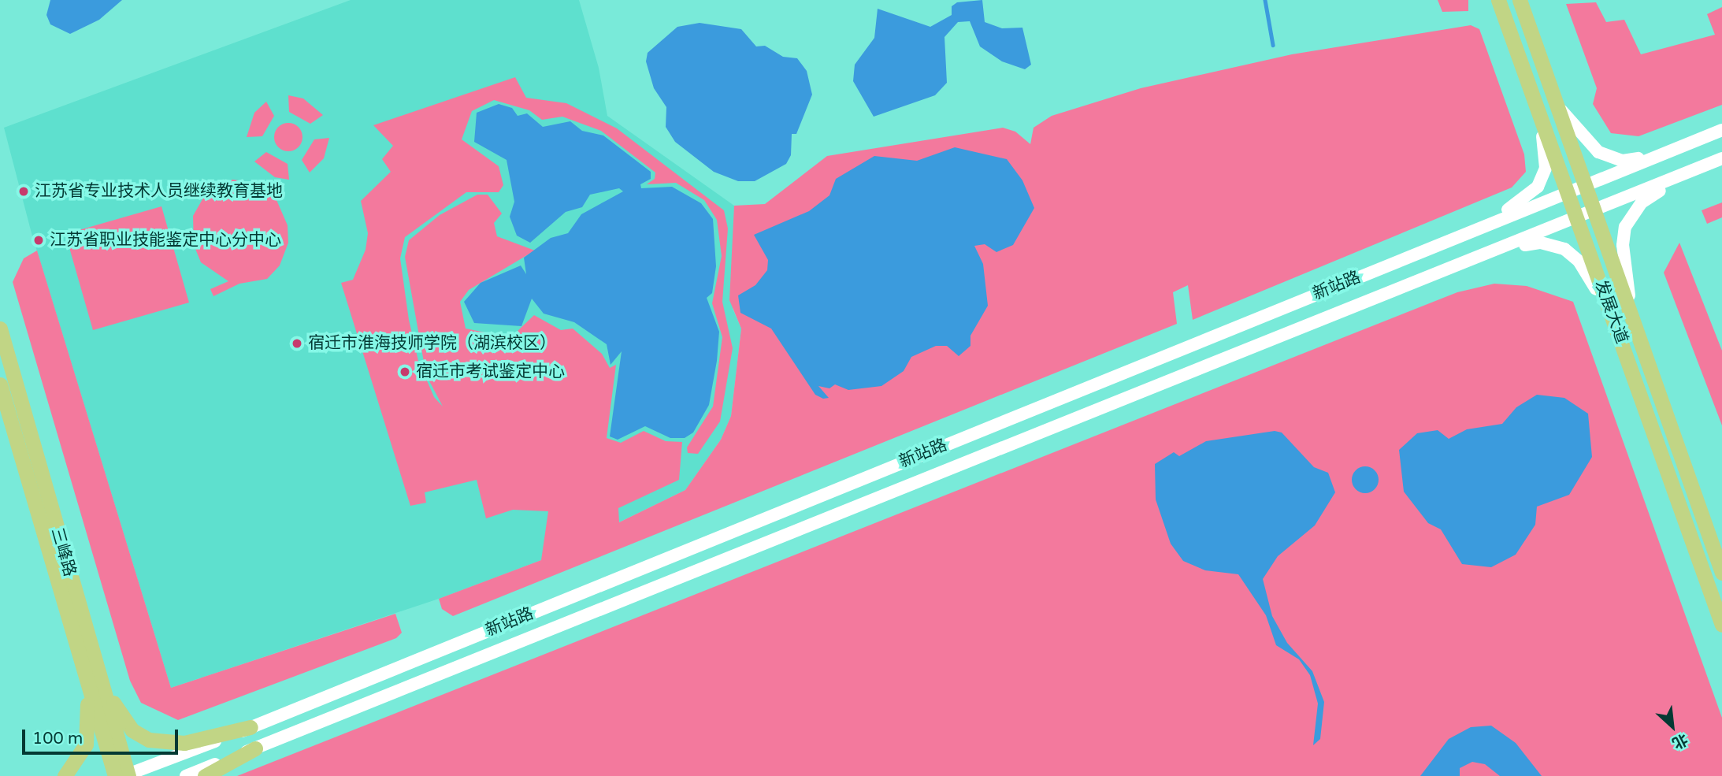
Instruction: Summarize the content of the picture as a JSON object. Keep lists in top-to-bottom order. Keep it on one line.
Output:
{"streets":{"main road":["发展大道","三峰路"],"street":["新站路"]},"crossings":[["新站路","发展大道"],["新站路","三峰路"]],"places":["江苏省专业技术人员继续教育基地","江苏省职业技能鉴定中心分中心","宿迁市淮海技师学院（湖滨校区）","宿迁市考试鉴定中心"],"scale_bar":"100 m","north":"bottom right"}
